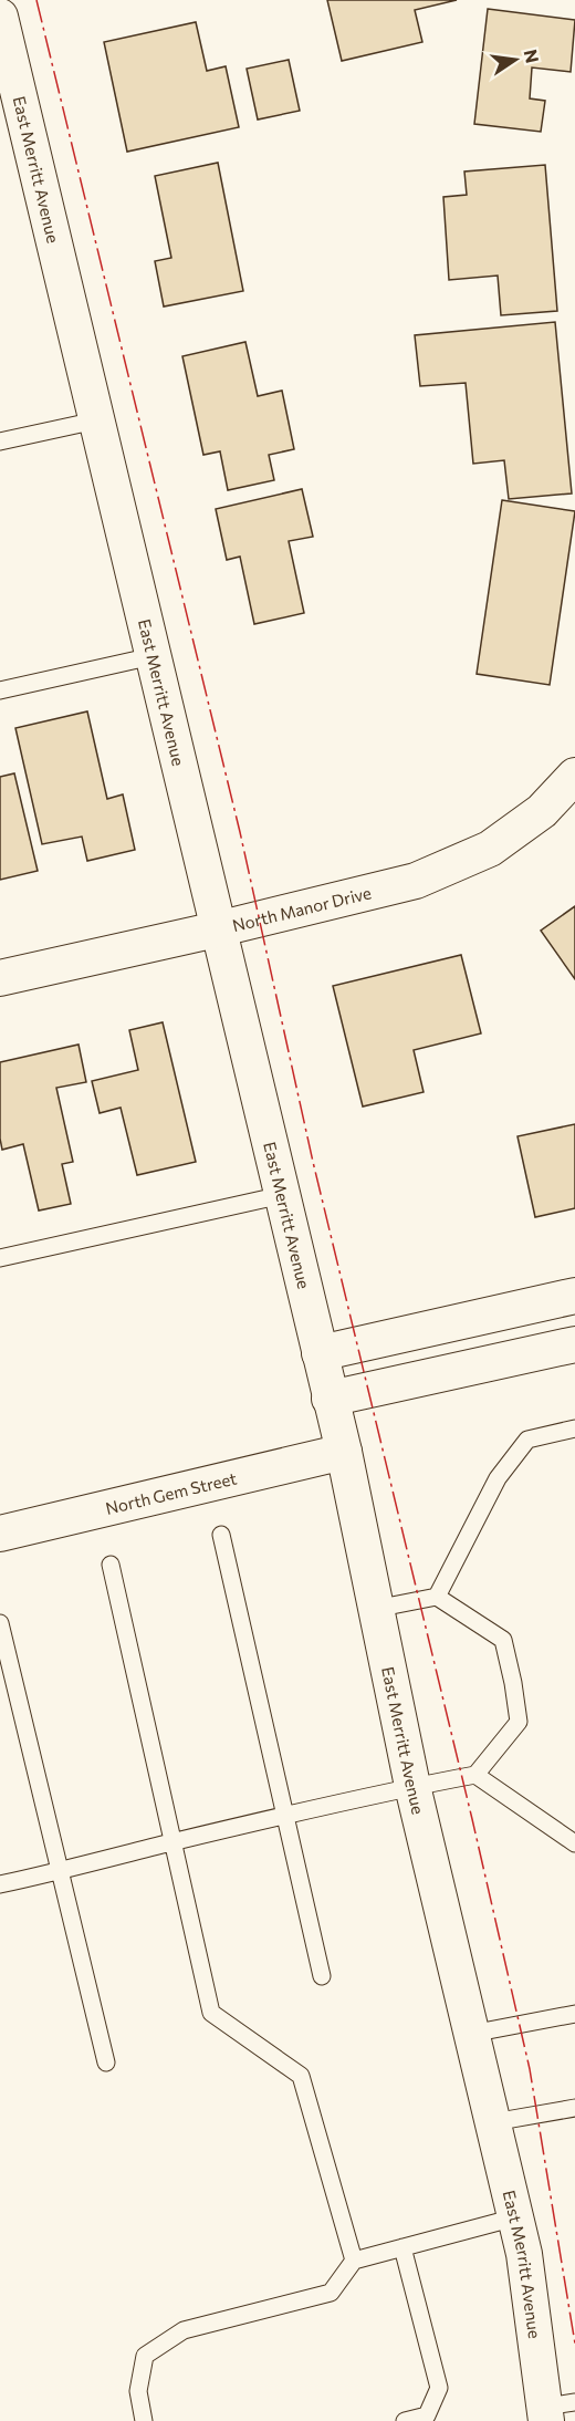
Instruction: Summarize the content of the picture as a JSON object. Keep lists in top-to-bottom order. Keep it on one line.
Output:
{"streets":{"street":["East Merritt Avenue","North Manor Drive","North Gem Street"]},"crossings":[["East Merritt Avenue","North Manor Drive"],["East Merritt Avenue","North Gem Street"]],"north":"right"}
